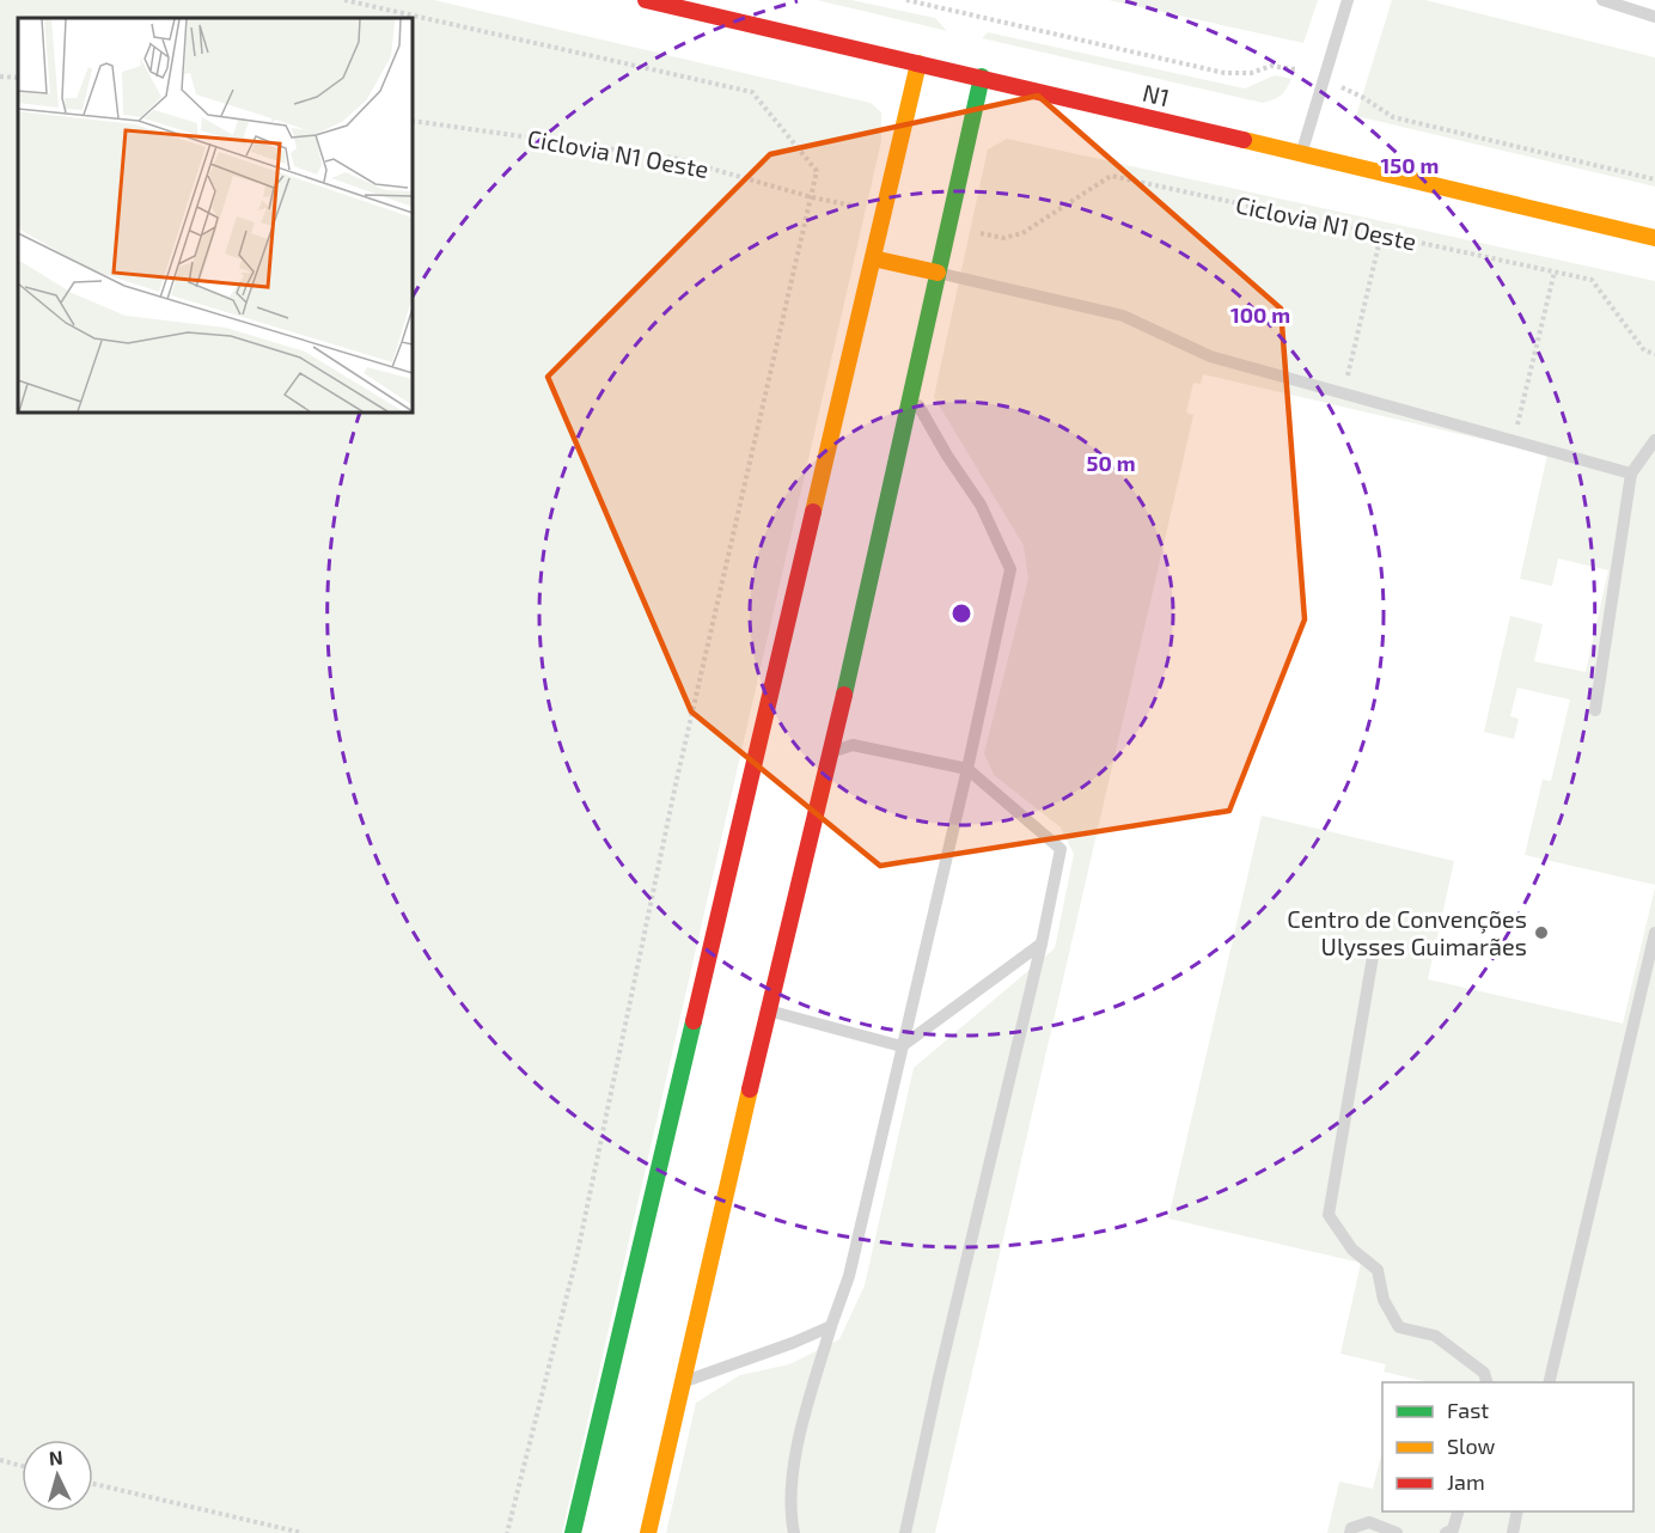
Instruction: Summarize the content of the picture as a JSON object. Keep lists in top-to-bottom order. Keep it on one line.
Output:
{"streets":{"highway":["N1"],"path":["Ciclovia N1 Oeste"]},"places":["Centro de Convenções Ulysses Guimarães"],"legend":["Fast","Slow","Jam"],"north":"top","rings":["150 m","100 m","50 m"]}
